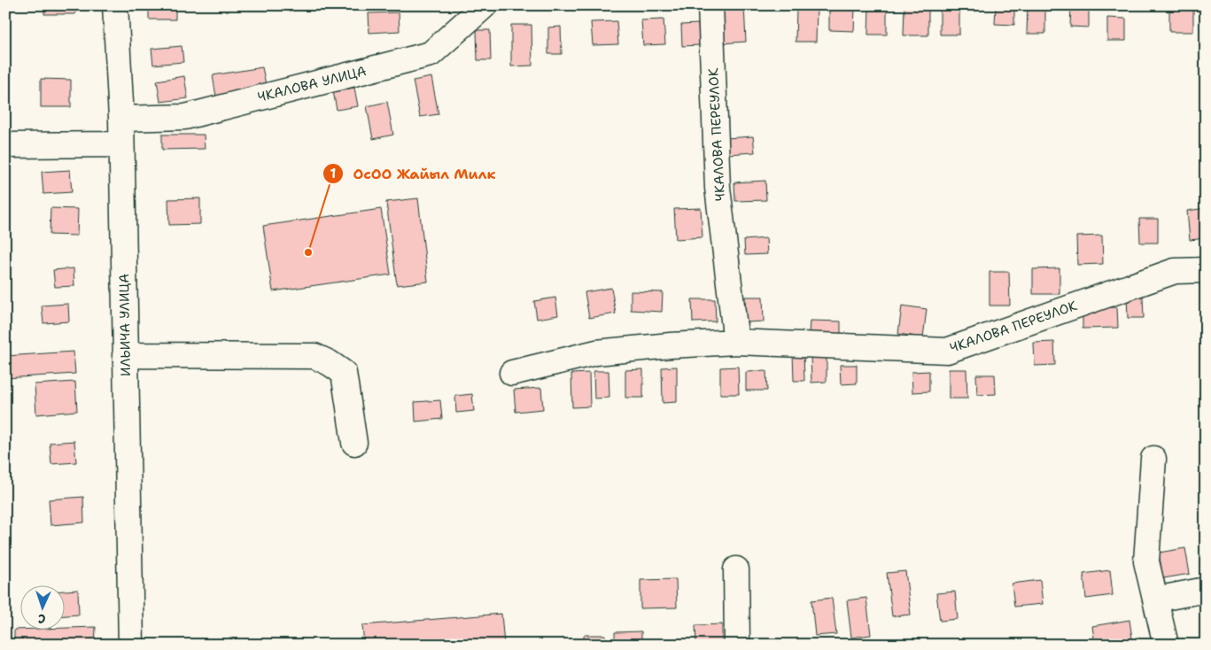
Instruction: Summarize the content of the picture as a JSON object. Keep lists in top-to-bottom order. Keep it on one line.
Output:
{"streets":{"street":["ЧКАЛОВА УЛИЦА","ЧКАЛОВА ПЕРЕУЛОК","ИЛЬИЧА УЛИЦА"]},"crossings":[["ЧКАЛОВА УЛИЦА","ИЛЬИЧА УЛИЦА"]],"places":["ОсОО Жайыл Милк"],"north":"bottom"}
